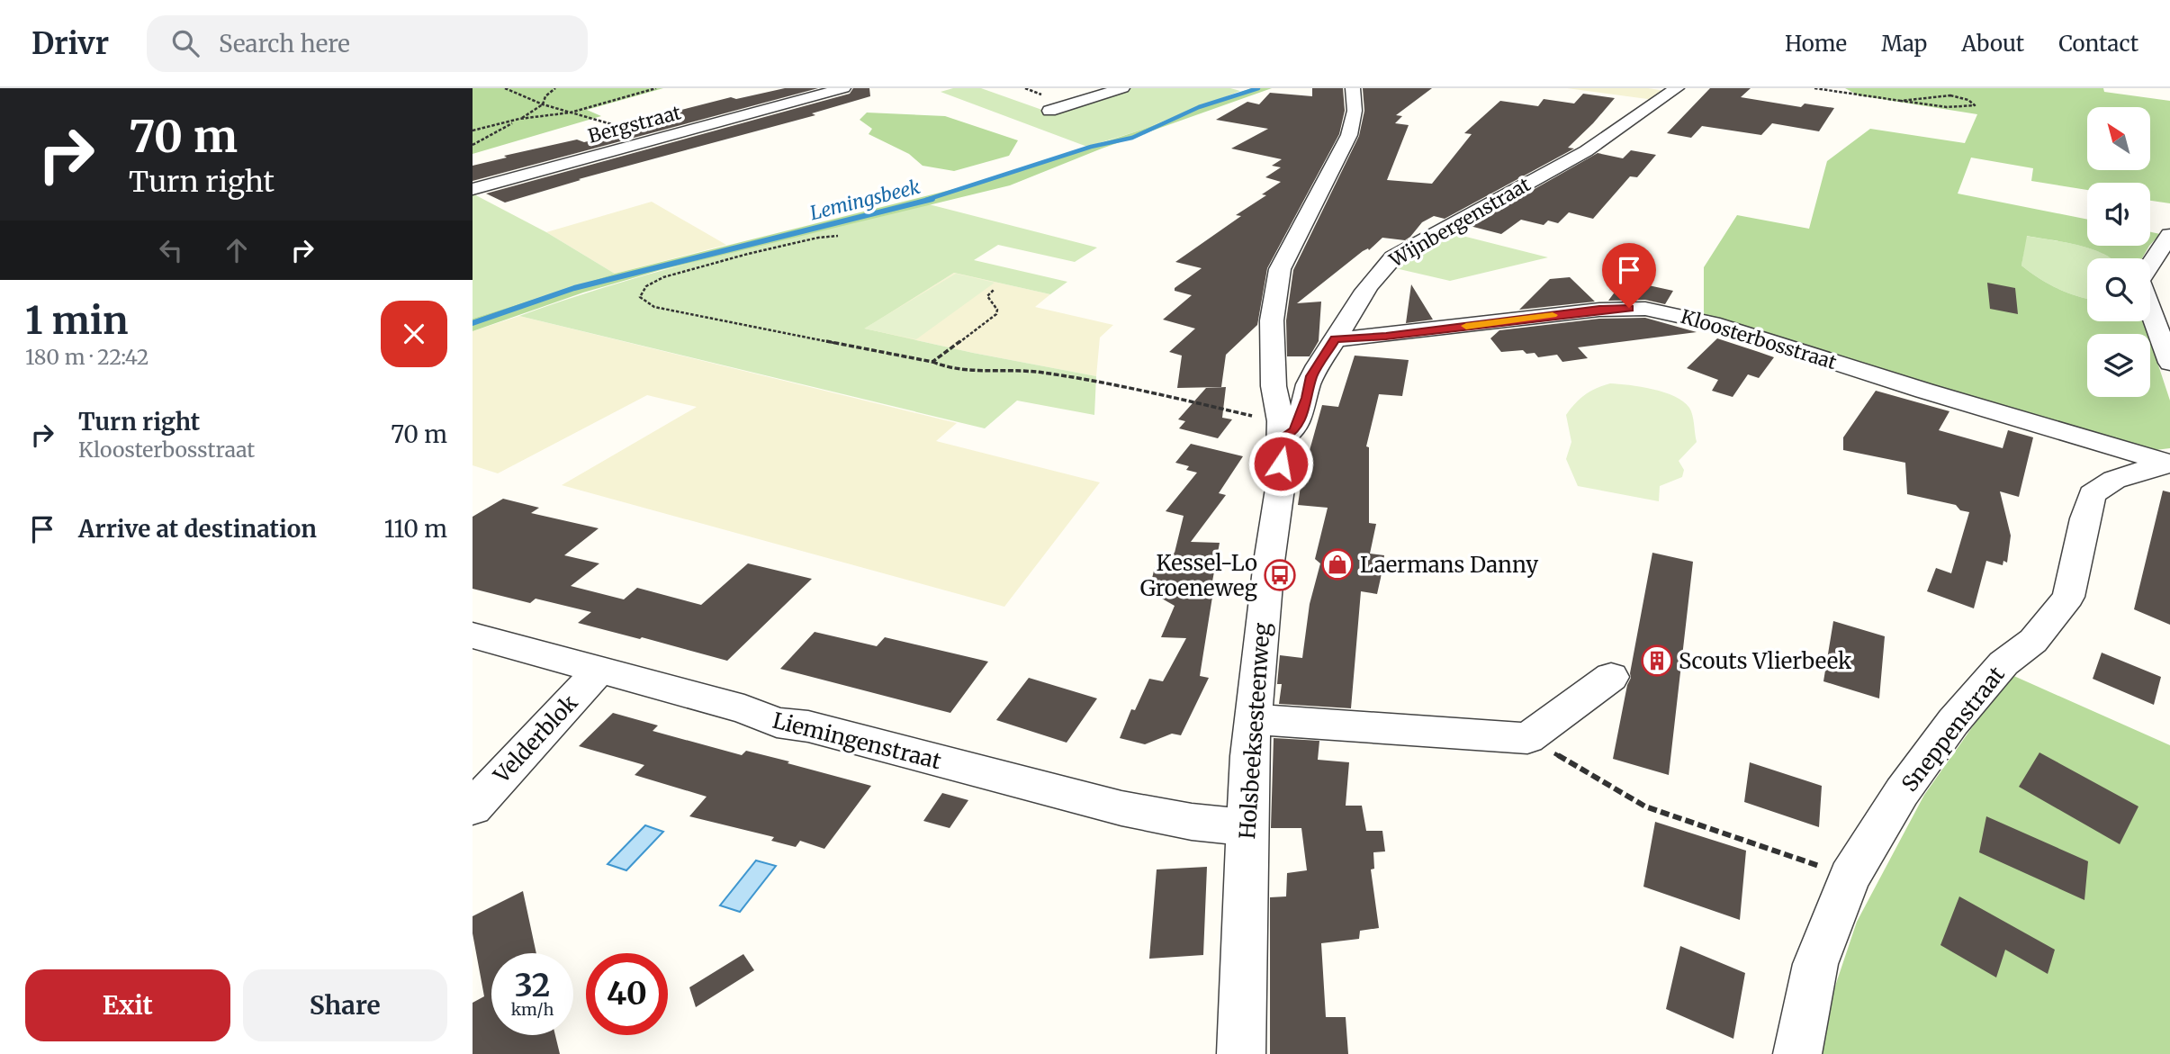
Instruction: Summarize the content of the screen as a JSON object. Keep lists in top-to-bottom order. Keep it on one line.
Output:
{"streets":{"street":["Bergstraat","Wijnbergenstraat","Kloosterbosstraat","Sneppenstraat","Holsbeeksesteenweg","Velderblok","Liemingenstraat"]},"crossings":[["Wijnbergenstraat","Kloosterbosstraat"],["Wijnbergenstraat","Holsbeeksesteenweg"],["Kloosterbosstraat","Sneppenstraat"],["Holsbeeksesteenweg","Liemingenstraat"],["Velderblok","Liemingenstraat"]],"water":["Lemingsbeek"],"places":{"shop":["Laermans Danny"],"bus stop":["Kessel-Lo Groeneweg"],"building":["Scouts Vlierbeek"]},"north":"top left","page":{"header":"Drivr","search":"Search here","nav":["Home","Map","About","Contact"],"turn":["70 m","Turn right"],"heading":["1 min","180 m · 22:42"],"list":[{"name":"Turn right","note":"Kloosterbosstraat","value":"70 m"},{"name":"Arrive at destination","value":"110 m"}],"speed":"32 km/h","limit":"40","buttons":["Exit","Share"]}}
